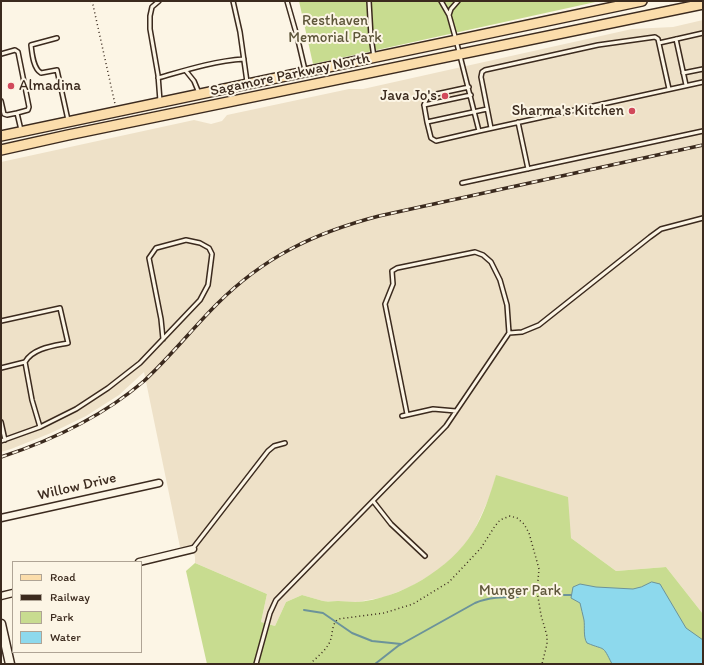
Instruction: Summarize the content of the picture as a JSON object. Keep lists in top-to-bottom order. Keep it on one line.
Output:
{"streets":{"main road":["Sagamore Parkway North"],"street":["Willow Drive"]},"parks":["Resthaven Memorial Park","Munger Park"],"places":["Almadina","Java Jo's","Sharma's Kitchen"],"legend":["Road","Railway","Park","Water"]}
